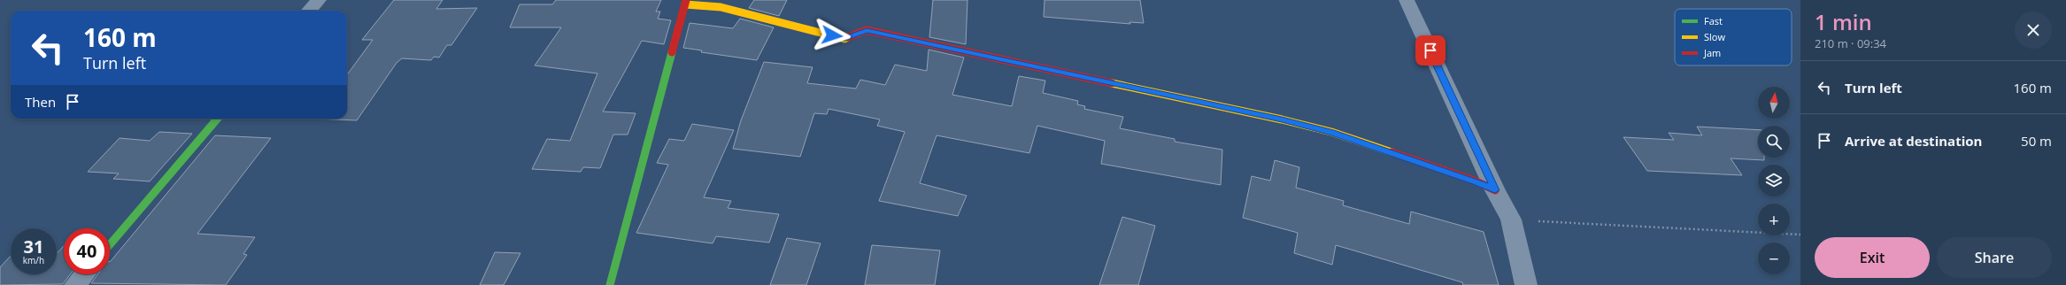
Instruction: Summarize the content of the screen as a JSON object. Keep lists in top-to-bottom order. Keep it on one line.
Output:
{"legend":["Fast","Slow","Jam"],"north":"top","page":{"heading":["1 min","210 m · 09:34"],"turn":["160 m","Turn left"],"list":[{"name":"Turn left","value":"160 m"},{"name":"Arrive at destination","value":"50 m"}],"then":"Then","map_buttons":["+","−"],"speed":"31 km/h","limit":"40","buttons":["Exit","Share"]}}
